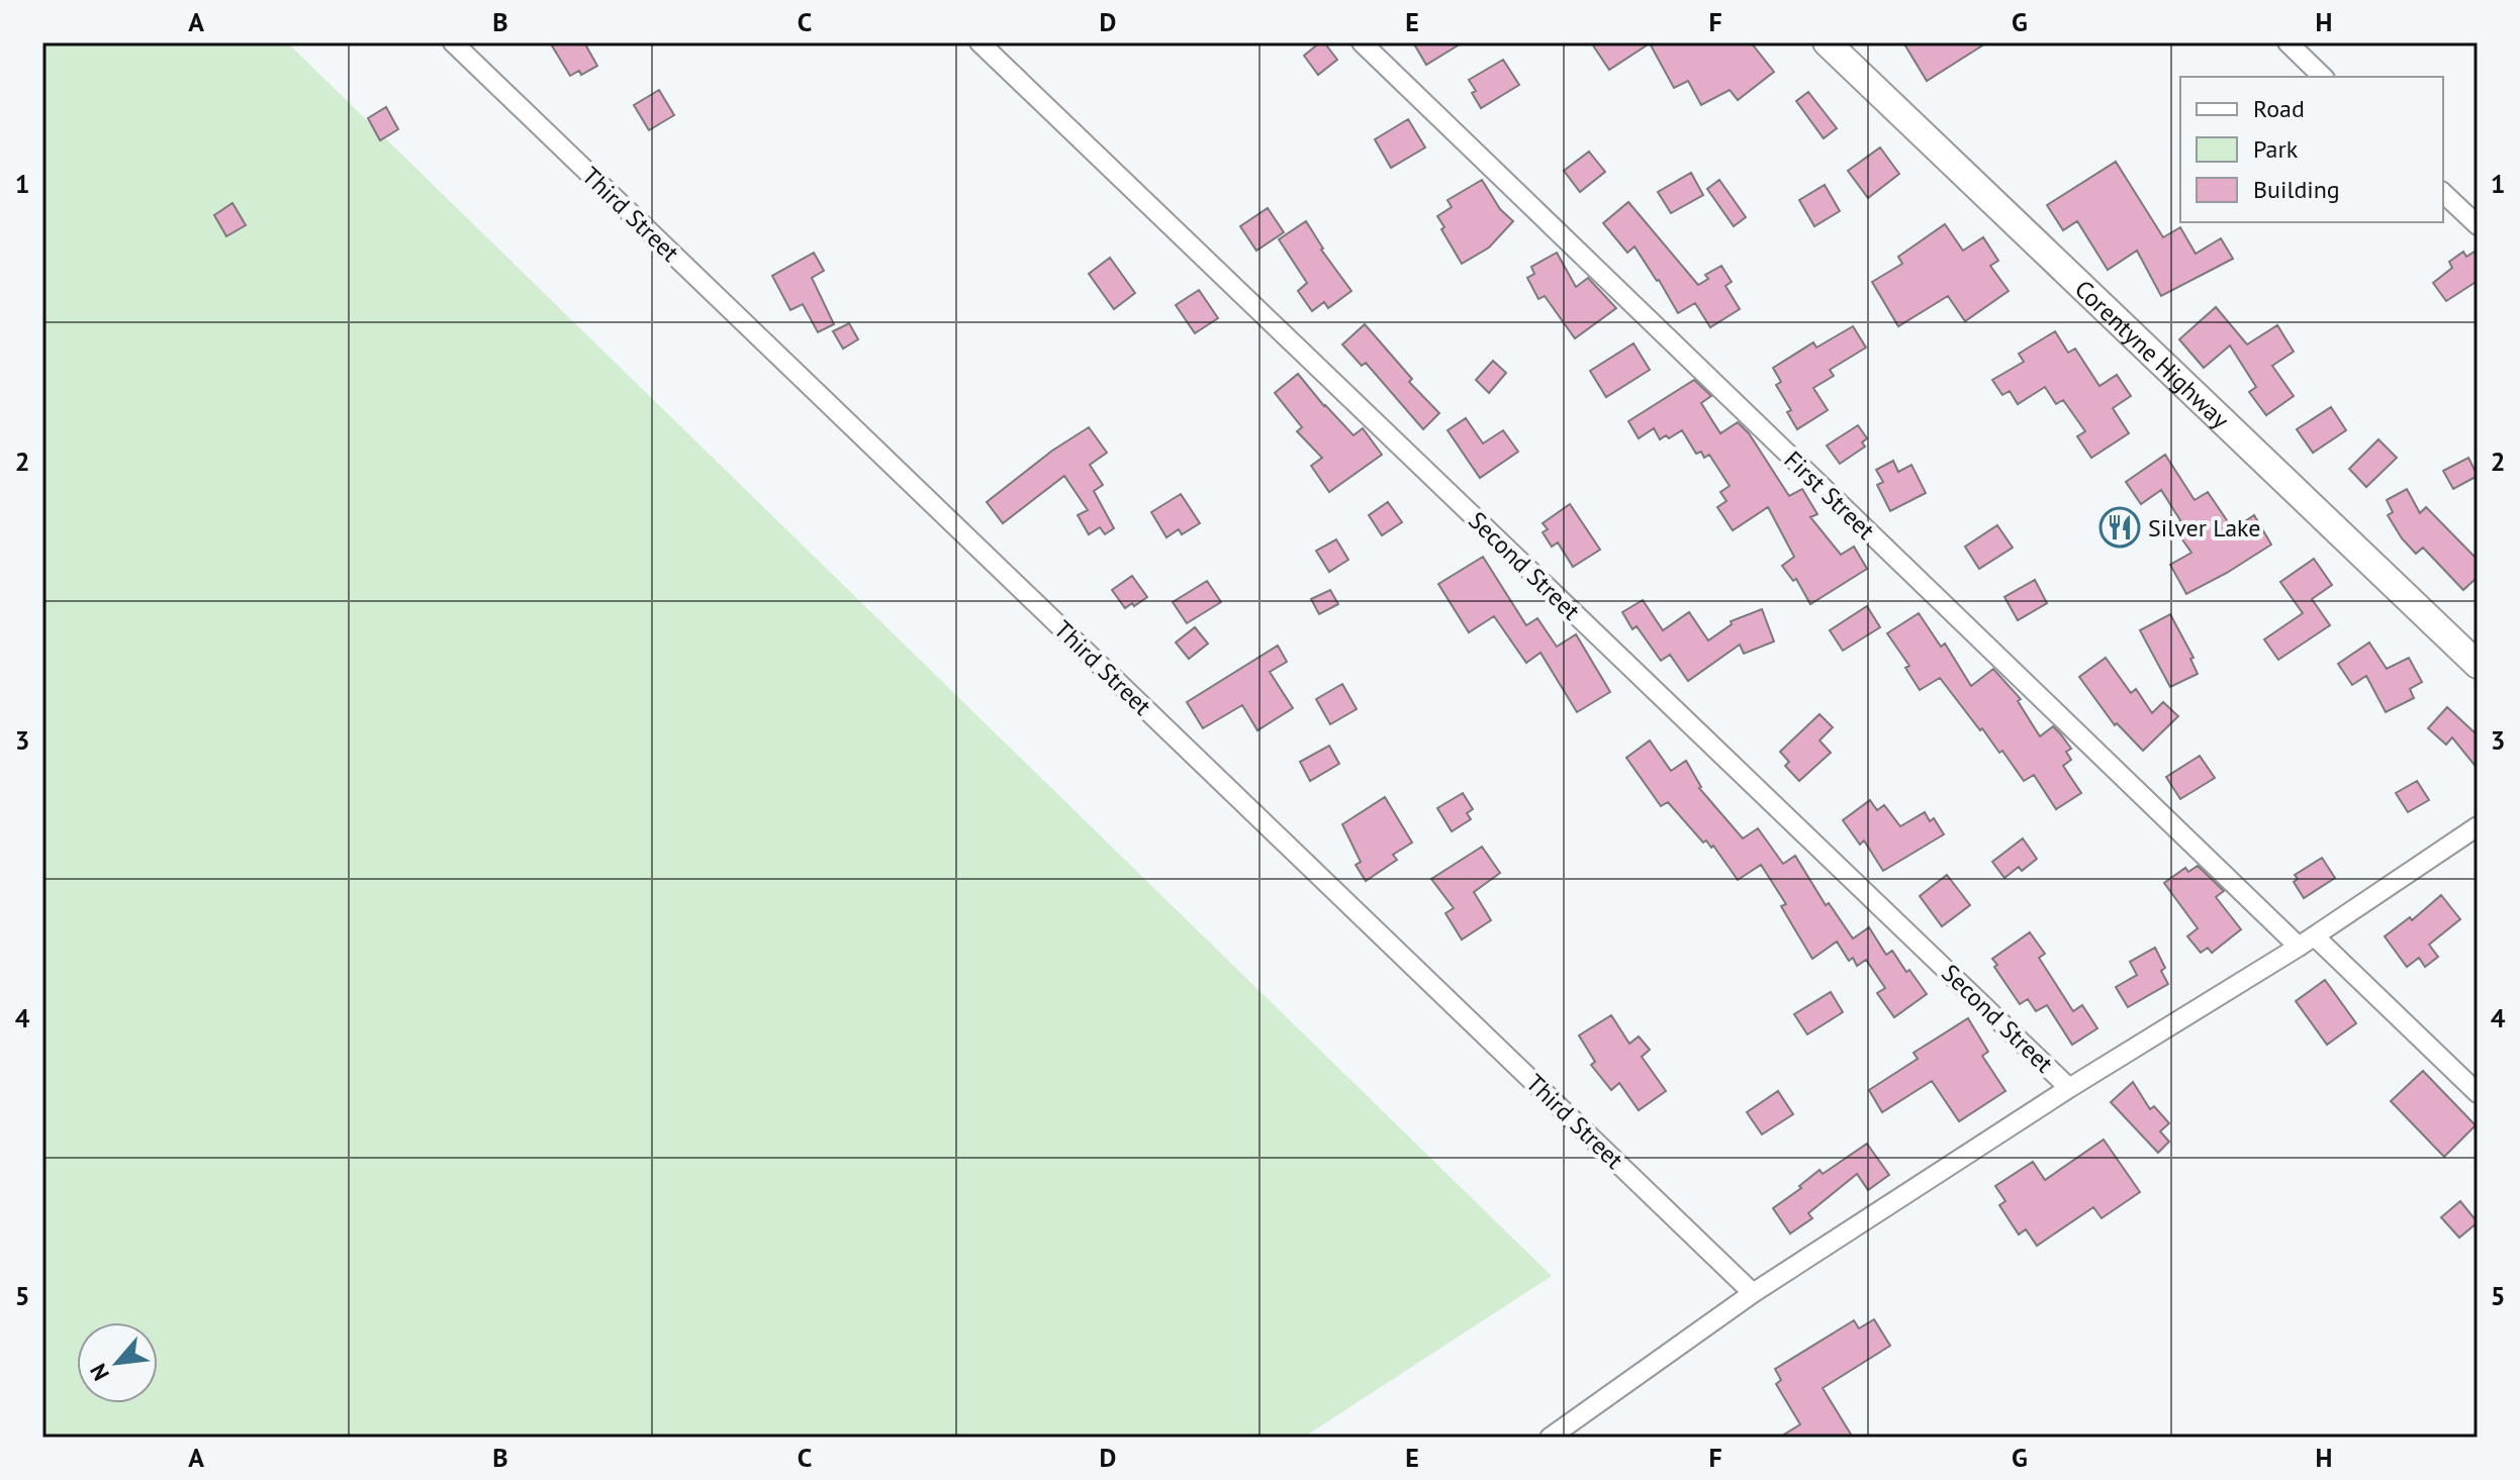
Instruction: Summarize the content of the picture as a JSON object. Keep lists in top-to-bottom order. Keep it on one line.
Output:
{"streets":{"main road":["Corentyne Highway"],"street":["Third Street","First Street","Second Street"]},"places":{"restaurant":["Silver Lake"]},"legend":["Road","Park","Building"],"north":"bottom left","grid":{"columns":["A","B","C","D","E","F","G","H"],"rows":["1","2","3","4","5"]}}
